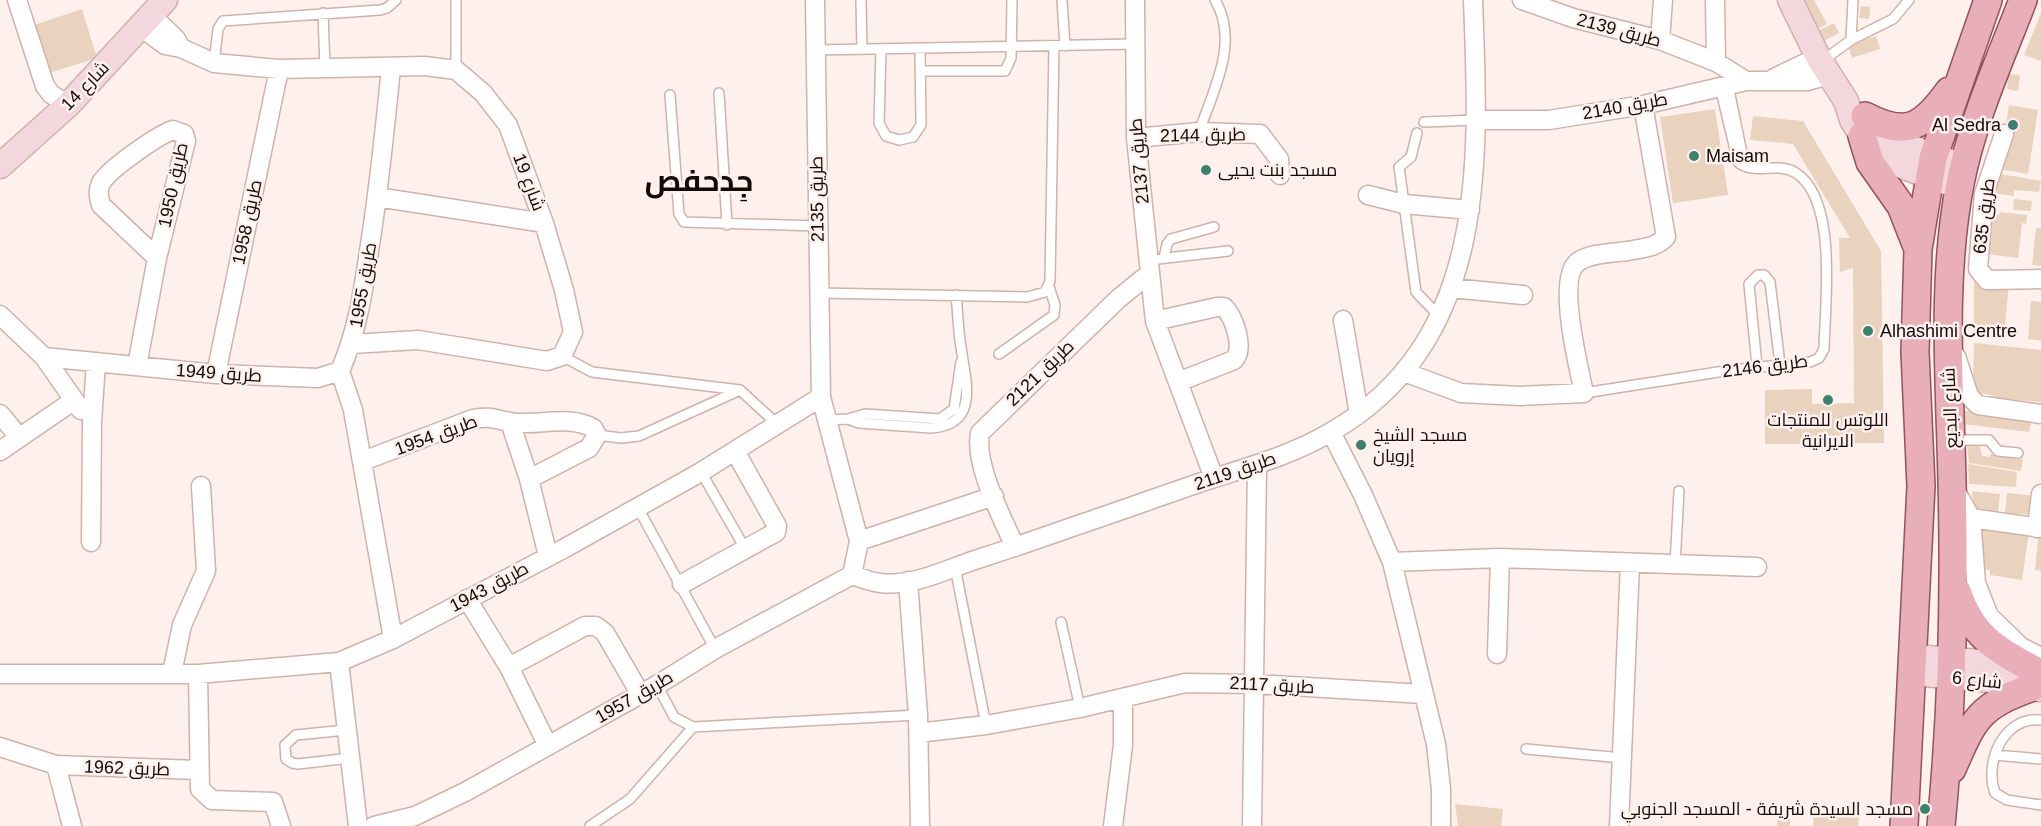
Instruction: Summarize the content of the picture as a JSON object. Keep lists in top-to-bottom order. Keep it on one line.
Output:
{"streets":{"main road":["شارع البديع"],"street":["طريق 2139","شارع 14","طريق 2140","طريق 2144","طريق 2137","شارع 19","طريق 1950","طريق 2135","طريق 635","طريق 1958","طريق 1955","طريق 2146","طريق 1949","طريق 2121","طريق 1954","طريق 2119","طريق 1943","شارع 6","طريق 2117","طريق 1957","طريق 1962"]},"crossings":[["طريق 2139","طريق 2140"],["طريق 2140","طريق 2146"],["طريق 2140","طريق 2119"],["طريق 2144","طريق 2137"],["طريق 2137","طريق 2121"],["طريق 2137","طريق 2119"],["طريق 1950","طريق 1949"],["طريق 2135","طريق 1943"],["طريق 1958","طريق 1949"],["طريق 1955","طريق 1949"],["طريق 2146","طريق 2119"],["طريق 2121","طريق 2119"],["شارع البديع","شارع 6"],["طريق 2119","طريق 1957"]],"districts":["جِدحفص"],"places":["Al Sedra","Maisam","مسجد بنت يحيى","Alhashimi Centre","اللوتس للمنتجات الايرانية","مسجد الشيخ إرويان","مسجد السيدة شريفة - المسجد الجنوبي"]}
